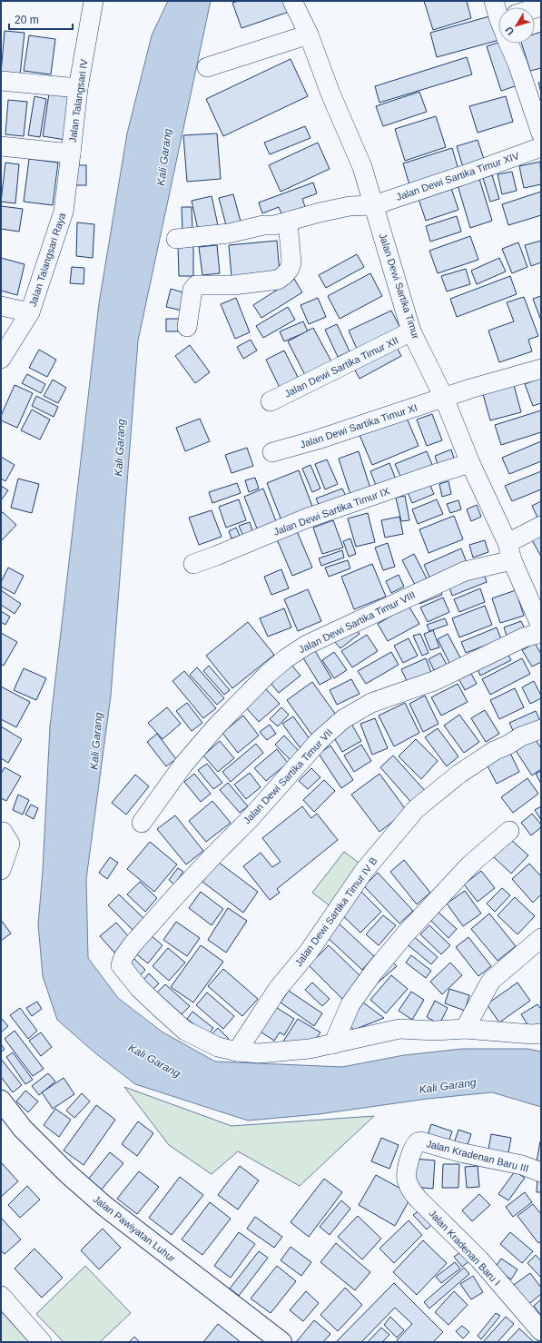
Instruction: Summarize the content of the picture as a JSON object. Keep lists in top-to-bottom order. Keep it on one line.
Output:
{"streets":{"main road":["Jalan Pawiyatan Luhur"],"street":["Jalan Talangsari IV","Jalan Dewi Sartika Timur XIV","Jalan Talangsari Raya","Jalan Dewi Sartika Timur","Jalan Dewi Sartika Timur XII","Jalan Dewi Sartika Timur XI","Jalan Dewi Sartika Timur IX","Jalan Dewi Sartika Timur VIII","Jalan Dewi Sartika Timur VII","Jalan Dewi Sartika Timur IV B","Jalan Kradenan Baru III","Jalan Kradenan Baru I"]},"crossings":[["Jalan Talangsari IV","Jalan Talangsari Raya"],["Jalan Dewi Sartika Timur XIV","Jalan Dewi Sartika Timur"],["Jalan Dewi Sartika Timur","Jalan Dewi Sartika Timur XII"],["Jalan Dewi Sartika Timur","Jalan Dewi Sartika Timur XI"],["Jalan Dewi Sartika Timur","Jalan Dewi Sartika Timur IX"],["Jalan Dewi Sartika Timur","Jalan Dewi Sartika Timur VIII"],["Jalan Dewi Sartika Timur VII","Jalan Dewi Sartika Timur IV B"],["Jalan Kradenan Baru III","Jalan Kradenan Baru I"]],"water":["Kali Garang"],"scale_bar":"20 m","north":"bottom left"}
